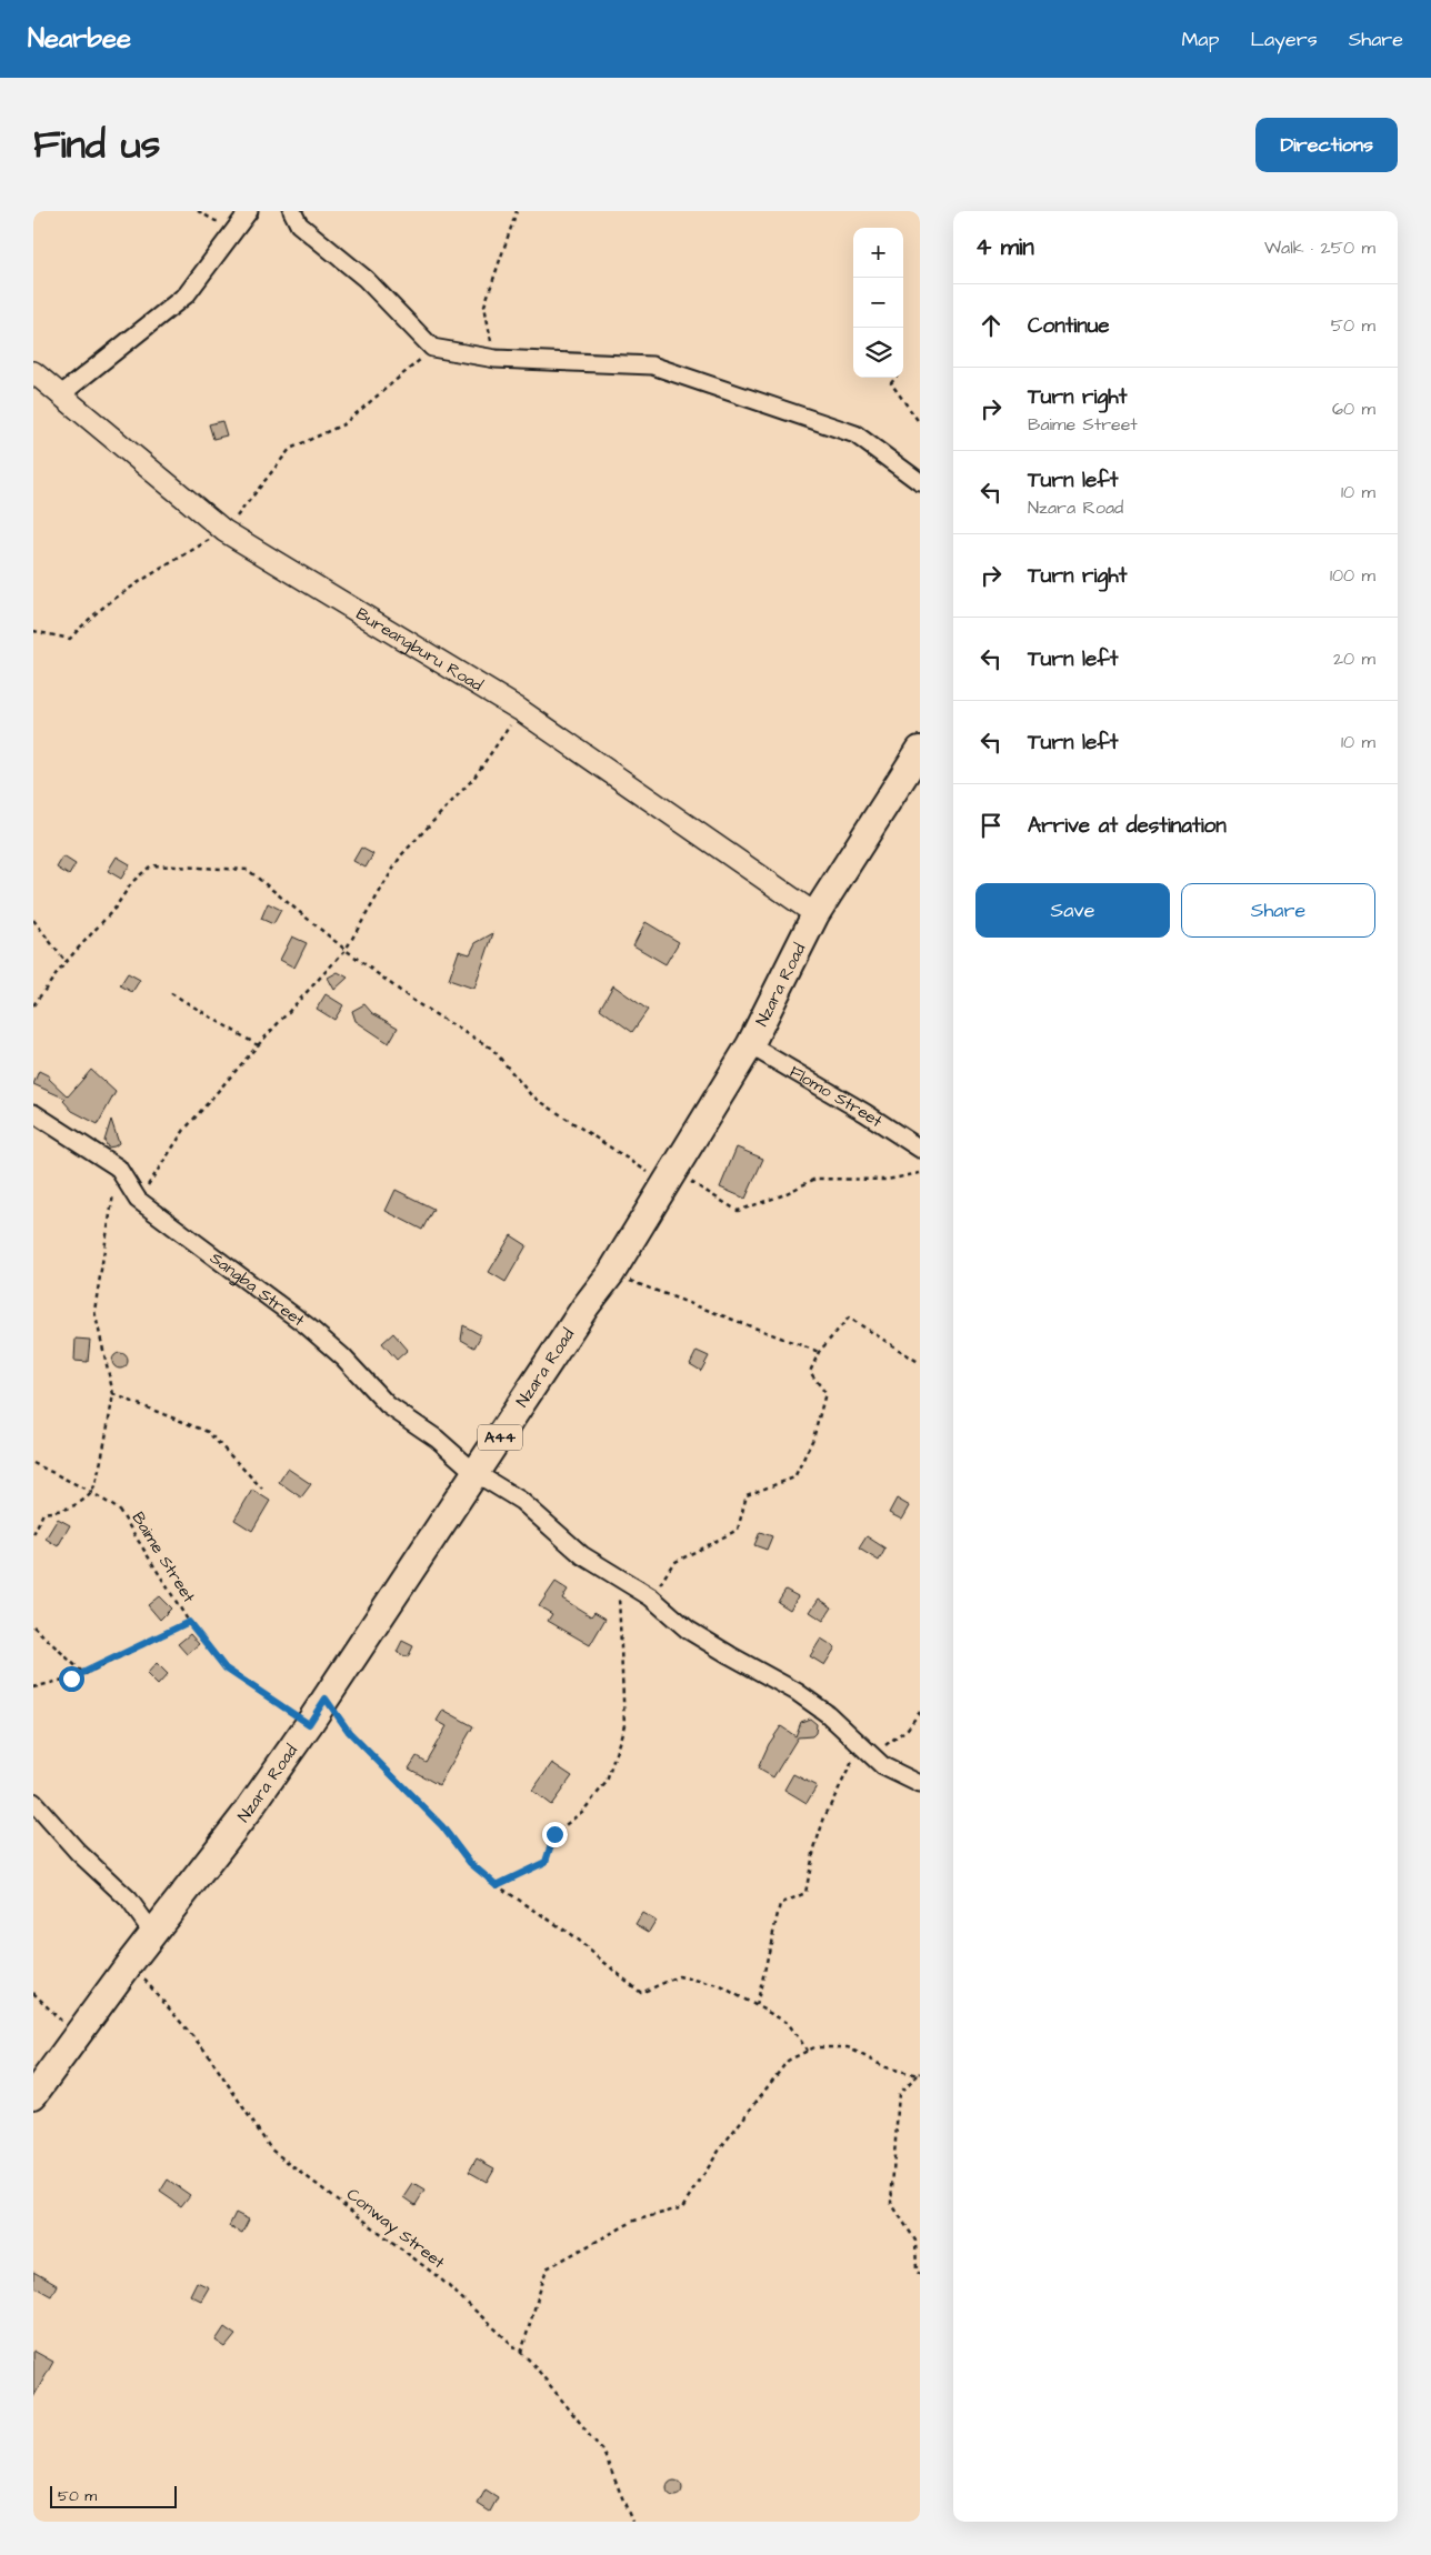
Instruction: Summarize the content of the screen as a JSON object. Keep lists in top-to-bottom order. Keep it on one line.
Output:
{"streets":{"main road":["Nzara Road","A44"],"street":["Bureangburu Road","Flomo Street","Sangba Street"],"path":["Baime Street","Conway Street"]},"crossings":[["Bureangburu Road","Nzara Road"],["Nzara Road","Flomo Street"],["Nzara Road","Sangba Street"],["Nzara Road","Baime Street"],["Nzara Road","Conway Street"]],"scale_bar":"50 m","page":{"header":"Nearbee","nav":["Map","Layers","Share"],"title":"Find us","buttons":["Directions",["Save","Share"]],"heading":["4 min","Walk · 250 m"],"map_buttons":["+","−"],"list":[["Continue","50 m"],["Turn right","Baime Street","60 m"],["Turn left","Nzara Road","10 m"],["Turn right","100 m"],["Turn left","20 m"],["Turn left","10 m"],"Arrive at destination"],"scale":"50 m"}}
